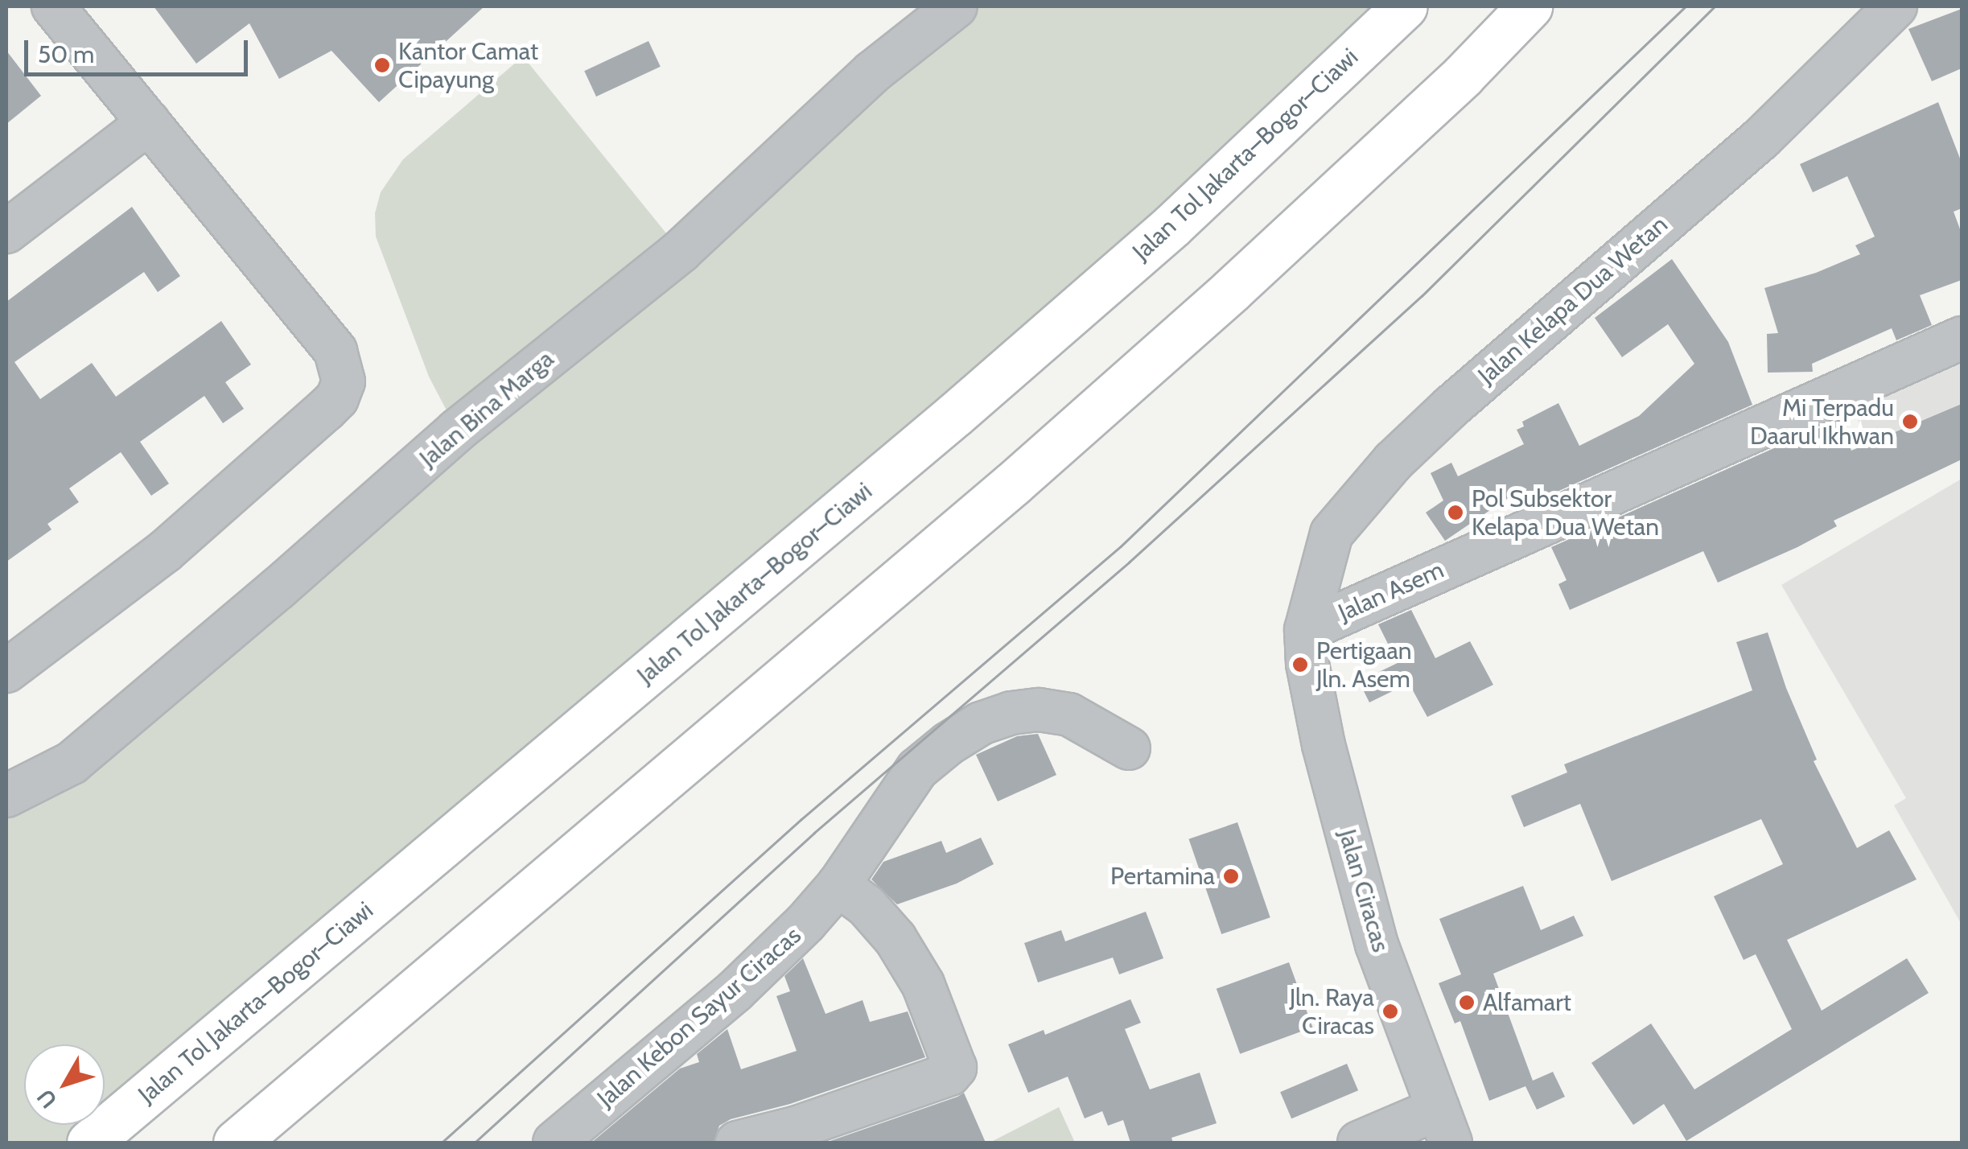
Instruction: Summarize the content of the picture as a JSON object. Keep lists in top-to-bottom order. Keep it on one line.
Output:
{"streets":{"highway":["Jalan Tol Jakarta–Bogor–Ciawi"],"street":["Jalan Kelapa Dua Wetan","Jalan Bina Marga","Jalan Asem","Jalan Ciracas","Jalan Kebon Sayur Ciracas"]},"crossings":[["Jalan Kelapa Dua Wetan","Jalan Asem"],["Jalan Kelapa Dua Wetan","Jalan Ciracas"],["Jalan Asem","Jalan Ciracas"]],"places":["Kantor Camat Cipayung","Mi Terpadu Daarul Ikhwan","Pol Subsektor Kelapa Dua Wetan","Pertigaan Jln. Asem","Pertamina","Alfamart","Jln. Raya Ciracas"],"scale_bar":"50 m","north":"bottom left"}
